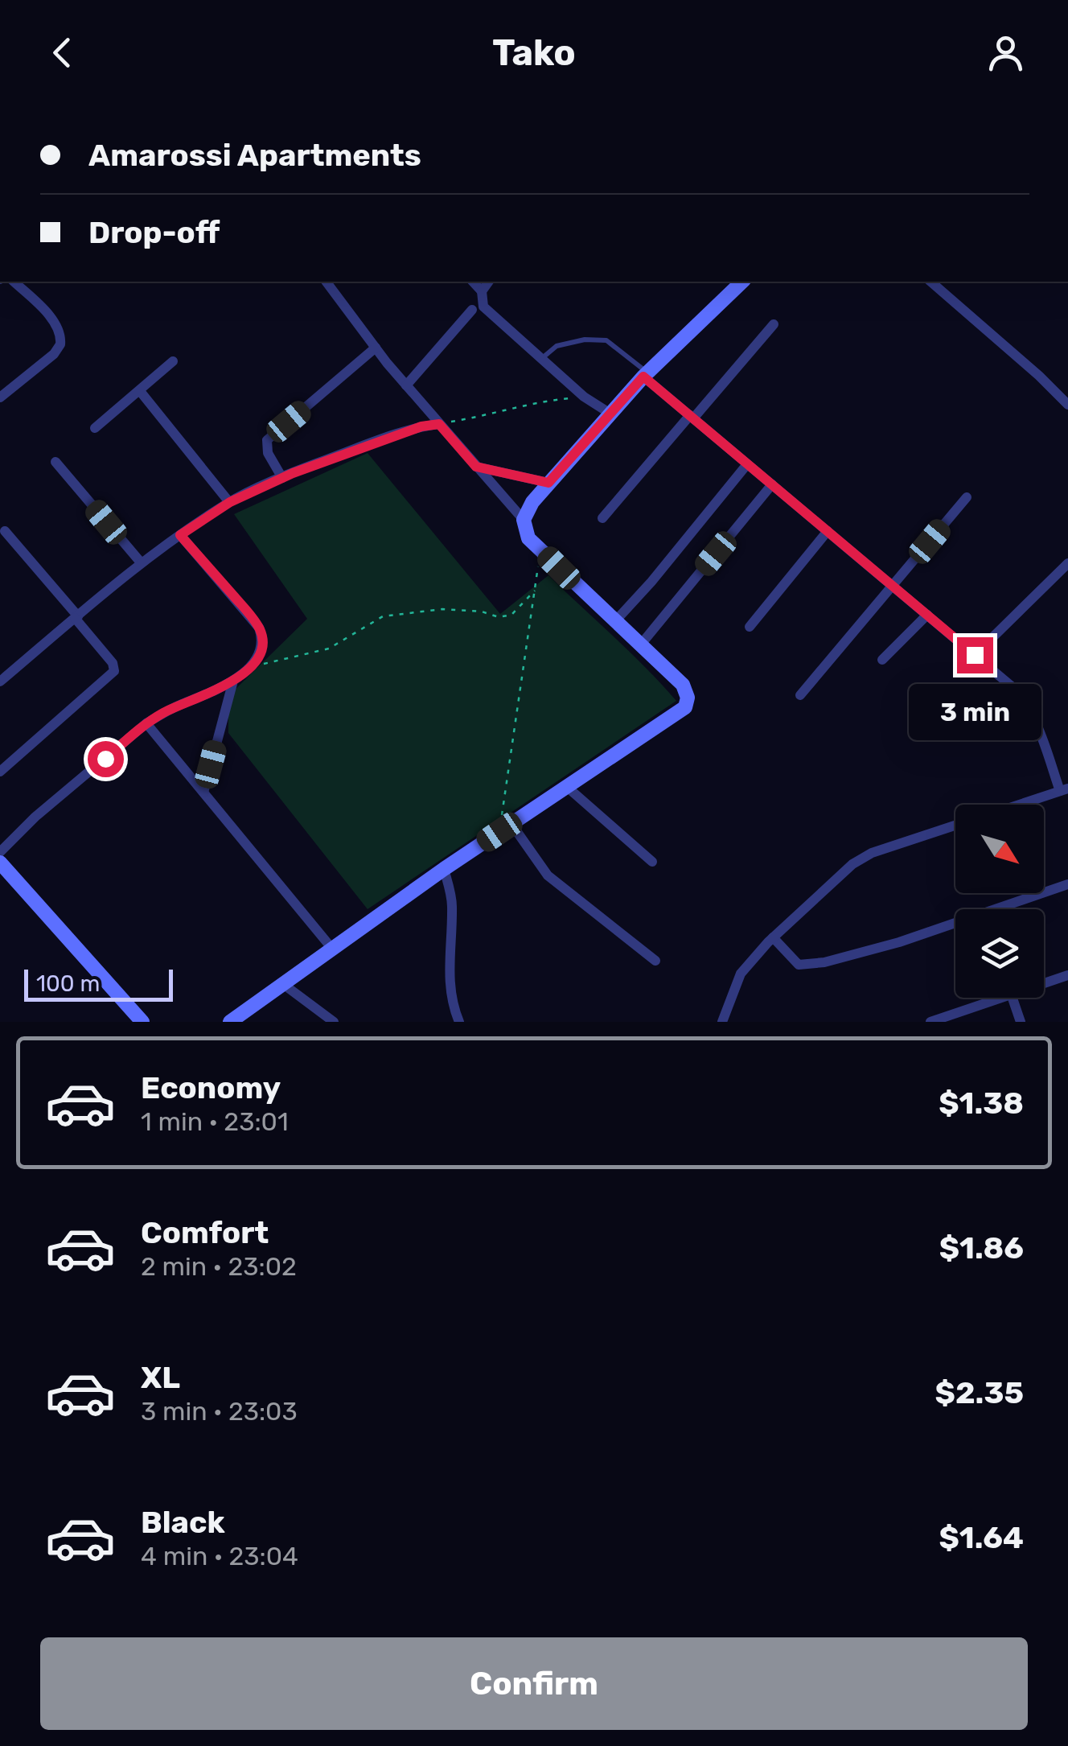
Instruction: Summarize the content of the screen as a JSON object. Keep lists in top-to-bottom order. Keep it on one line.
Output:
{"scale_bar":"100 m","north":"bottom right","page":{"header":"Tako","banner":["Amarossi Apartments","Drop-off"],"bubble":"3 min","scale":"100 m","list":[{"name":"Economy","note":"1 min · 23:01","value":"$1.38"},{"name":"Comfort","note":"2 min · 23:02","value":"$1.86"},{"name":"XL","note":"3 min · 23:03","value":"$2.35"},{"name":"Black","note":"4 min · 23:04","value":"$1.64"}],"buttons":"Confirm"}}
